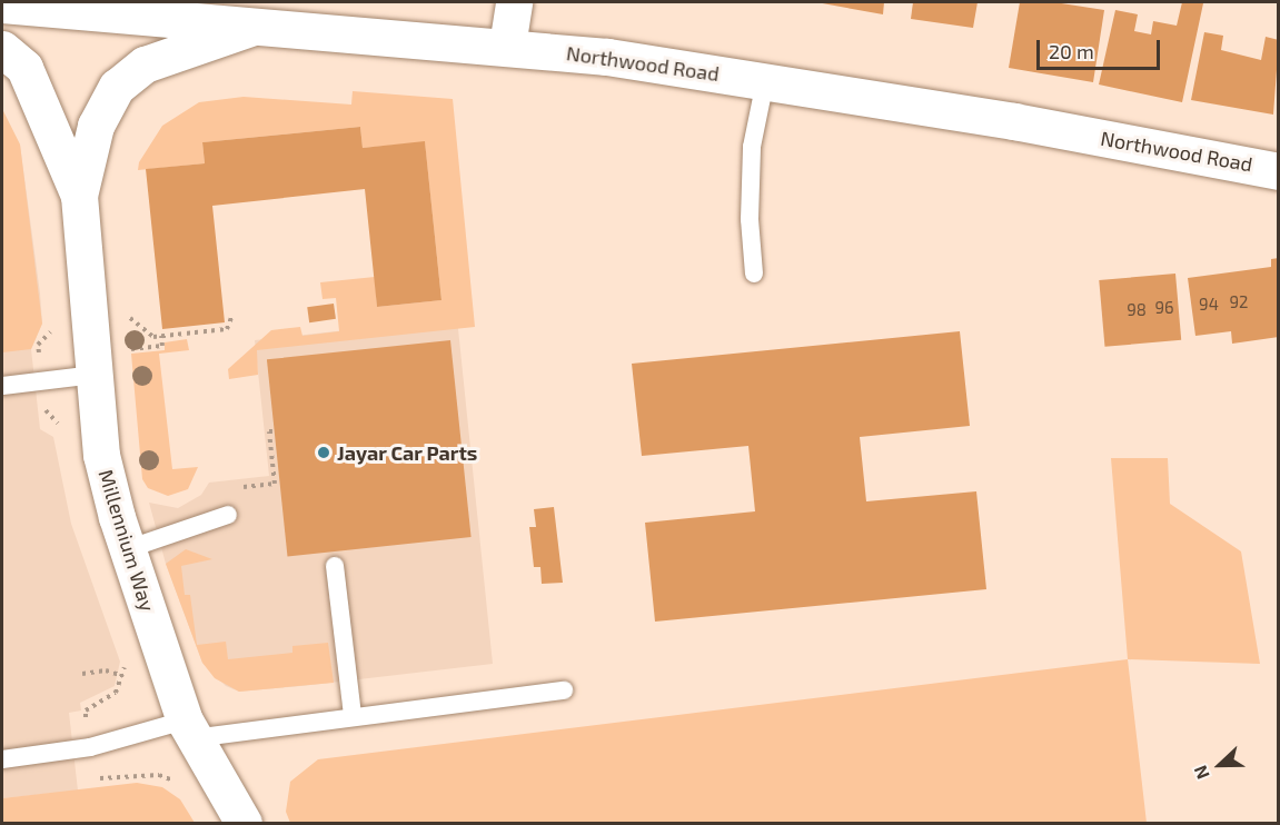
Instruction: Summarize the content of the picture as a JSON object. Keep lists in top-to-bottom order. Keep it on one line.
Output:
{"streets":{"street":["Northwood Road","Millennium Way"]},"crossings":[["Northwood Road","Millennium Way"]],"places":["Jayar Car Parts"],"house_numbers":["92","94","96","98"],"scale_bar":"20 m","north":"left"}
